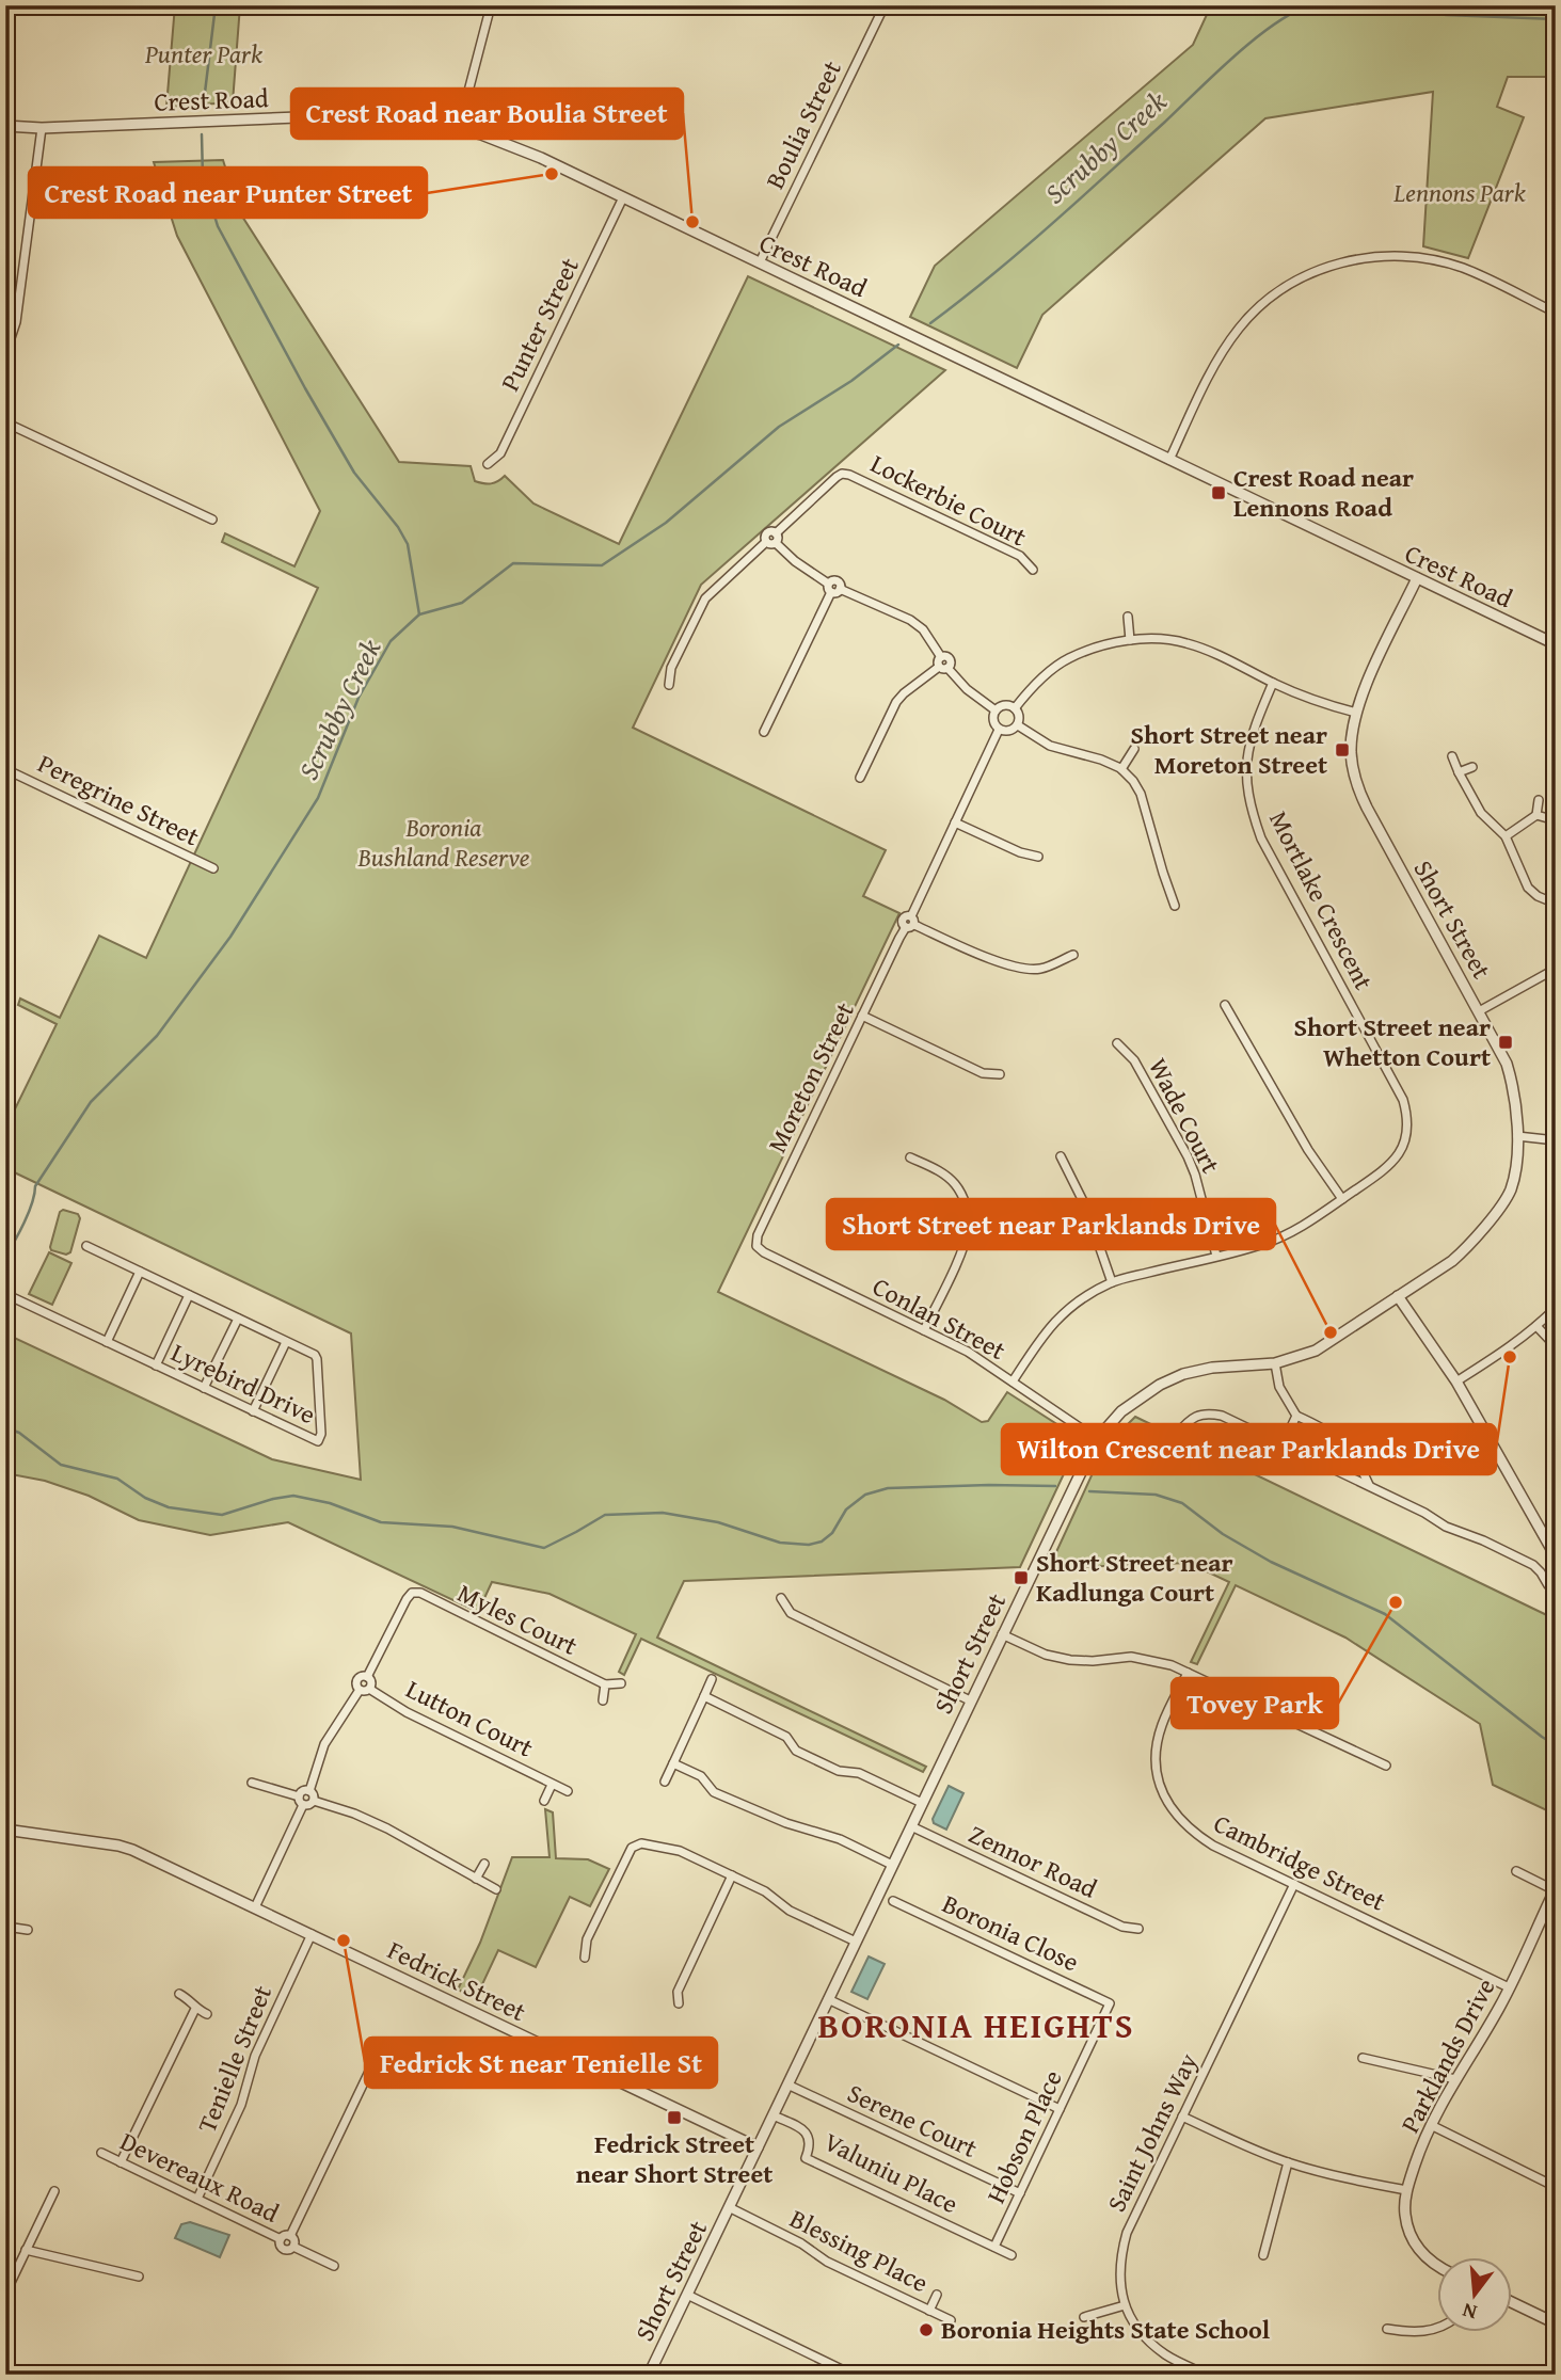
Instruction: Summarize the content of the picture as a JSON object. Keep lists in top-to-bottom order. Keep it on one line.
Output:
{"streets":{"street":["Crest Road","Boulia Street","Punter Street","Lockerbie Court","Peregrine Street","Mortlake Crescent","Short Street","Moreton Street","Wade Court","Conlan Street","Lyrebird Drive","Myles Court","Lutton Court","Zennor Road","Cambridge Street","Boronia Close","Fedrick Street","Parklands Drive","Tenielle Street","Serene Court","Saint Johns Way","Hobson Place","Valuniu Place","Devereaux Road","Blessing Place"]},"crossings":[["Crest Road","Boulia Street"],["Crest Road","Punter Street"],["Crest Road","Short Street"],["Mortlake Crescent","Wade Court"],["Mortlake Crescent","Conlan Street"],["Short Street","Conlan Street"],["Short Street","Zennor Road"],["Short Street","Fedrick Street"],["Short Street","Serene Court"],["Short Street","Valuniu Place"],["Short Street","Blessing Place"],["Moreton Street","Conlan Street"],["Myles Court","Lutton Court"],["Cambridge Street","Parklands Drive"],["Cambridge Street","Saint Johns Way"],["Boronia Close","Hobson Place"],["Fedrick Street","Tenielle Street"],["Tenielle Street","Devereaux Road"],["Serene Court","Hobson Place"],["Hobson Place","Valuniu Place"]],"districts":["BORONIA HEIGHTS"],"water":["Scrubby Creek"],"parks":["Punter Park","Lennons Park","Boronia Bushland Reserve"],"places":{"other":["Crest Road near Punter Street","Crest Road near Boulia Street","Short Street near Parklands Drive","Wilton Crescent near Parklands Drive","Tovey Park","Fedrick St near Tenielle St","Boronia Heights State School"],"transit":["Crest Road near Lennons Road","Short Street near Moreton Street","Short Street near Whetton Court","Short Street near Kadlunga Court","Fedrick Street near Short Street"]},"north":"bottom"}
